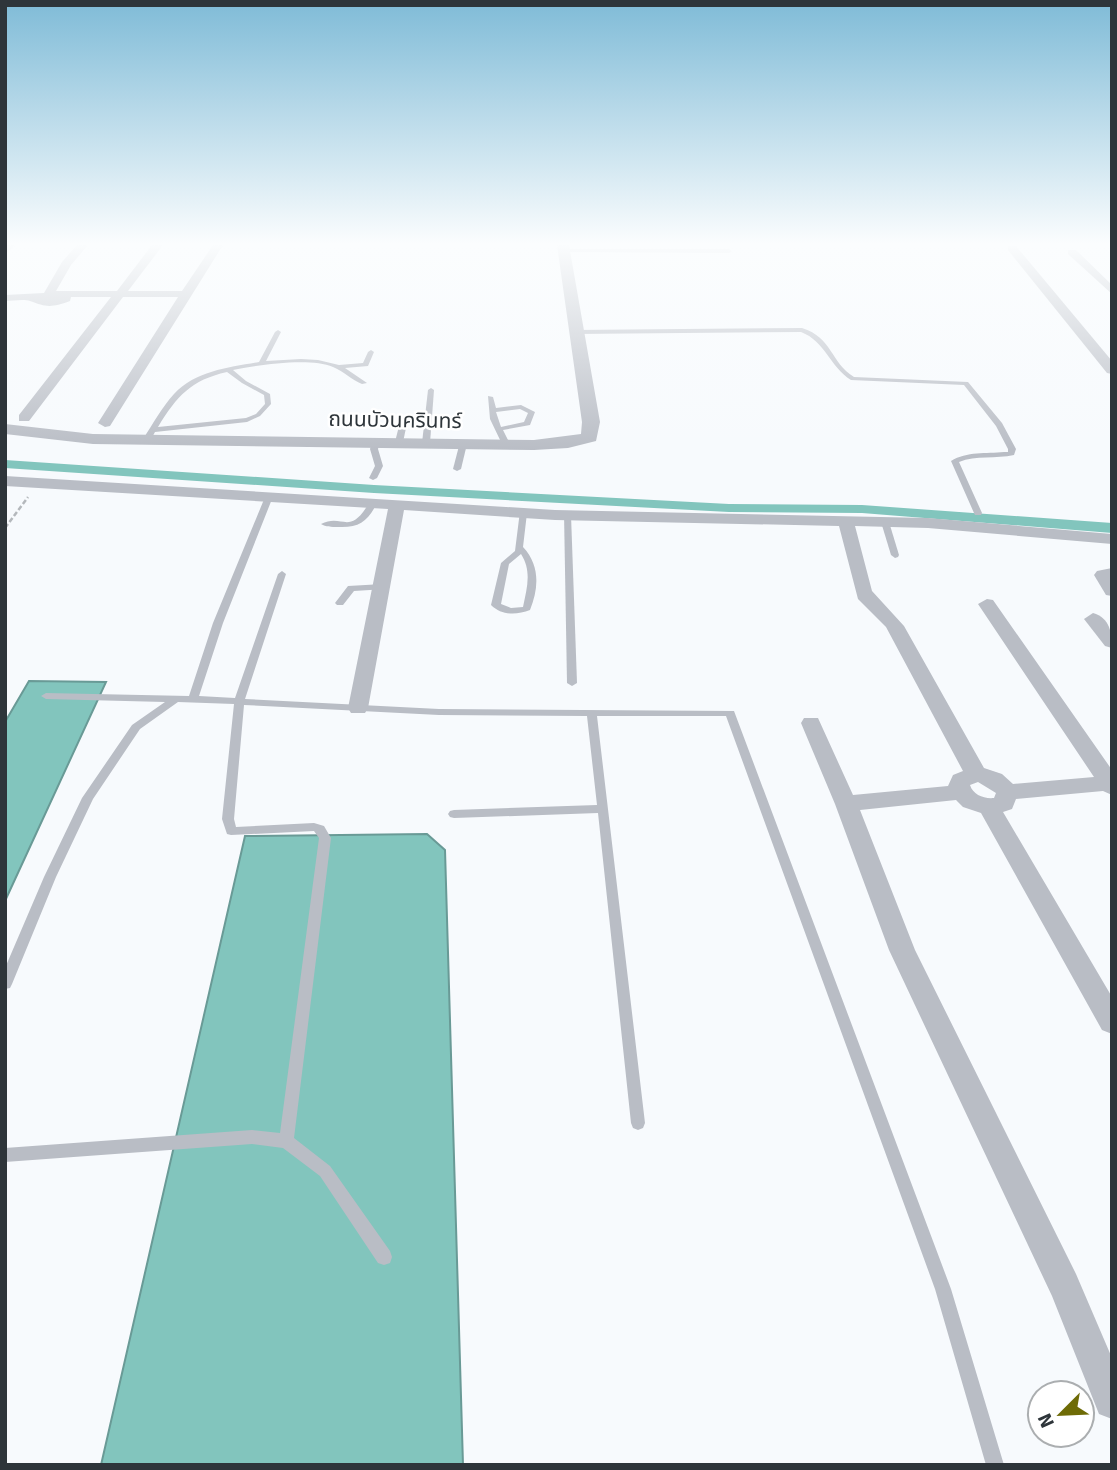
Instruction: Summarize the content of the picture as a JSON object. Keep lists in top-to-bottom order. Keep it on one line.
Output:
{"streets":{"street":["ถนนบัวนครินทร์"]},"north":"bottom left"}
